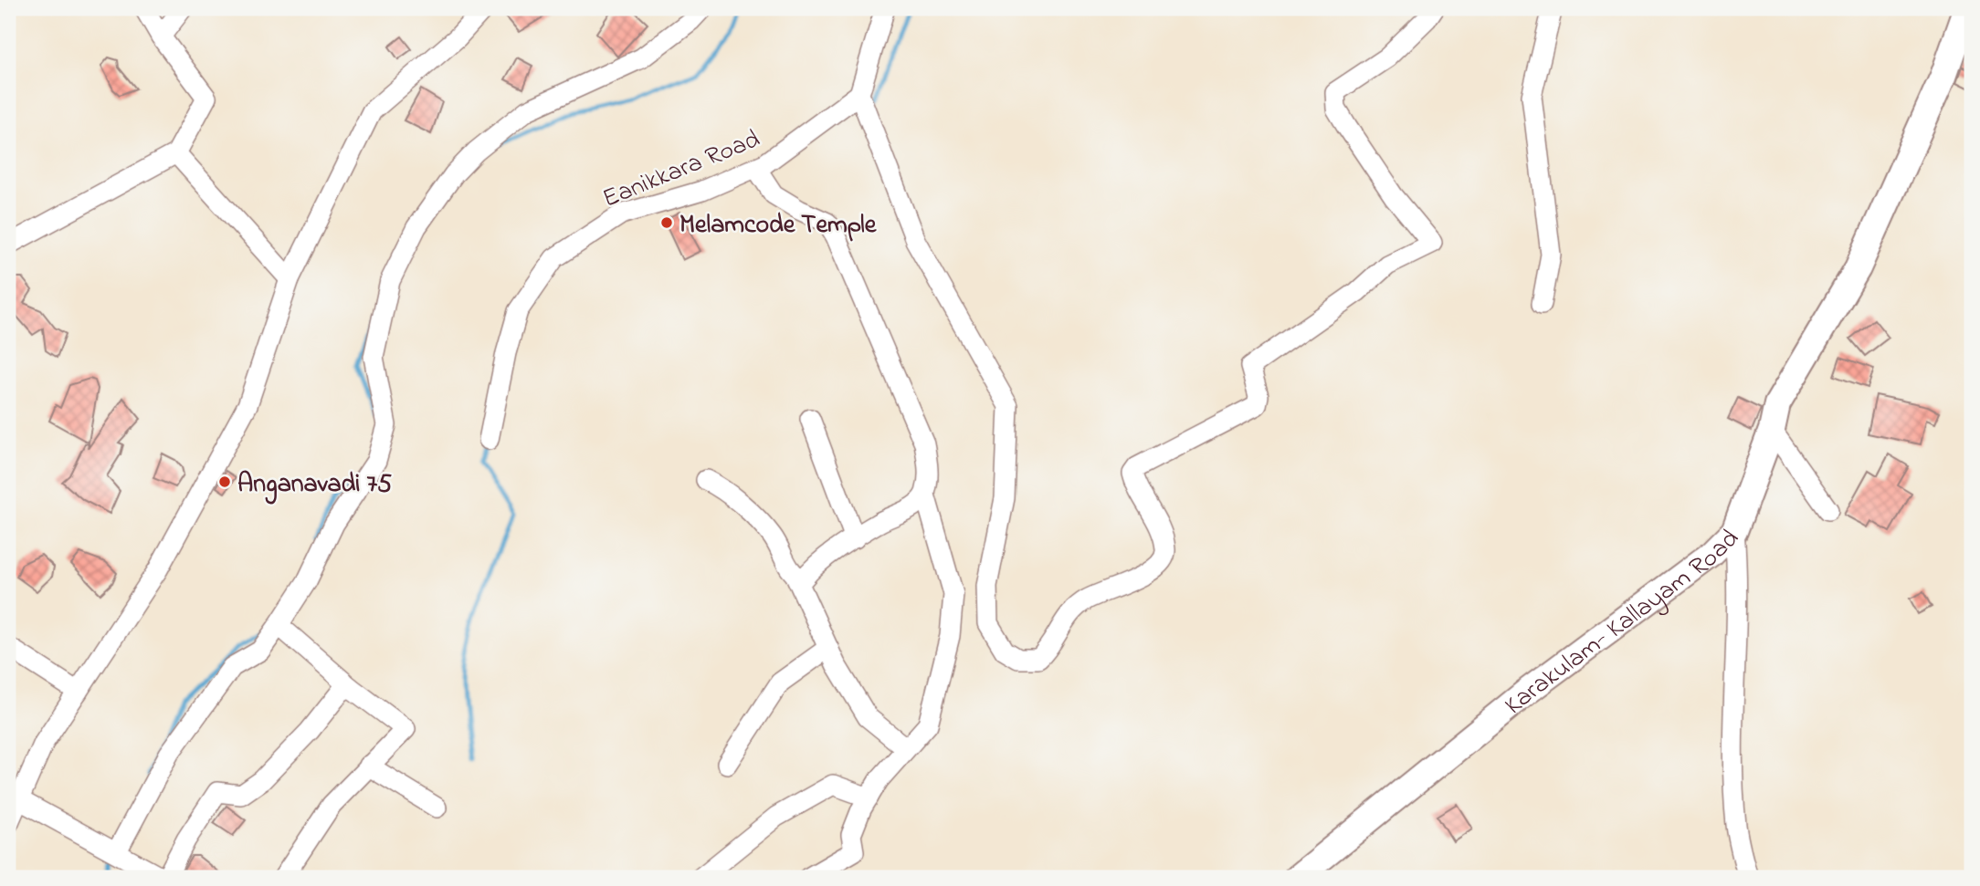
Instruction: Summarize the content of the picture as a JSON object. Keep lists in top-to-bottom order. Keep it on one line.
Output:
{"streets":{"street":["Eanikkara Road","Karakulam- Kallayam Road"]},"places":["Melamcode Temple","Anganavadi 75"]}
